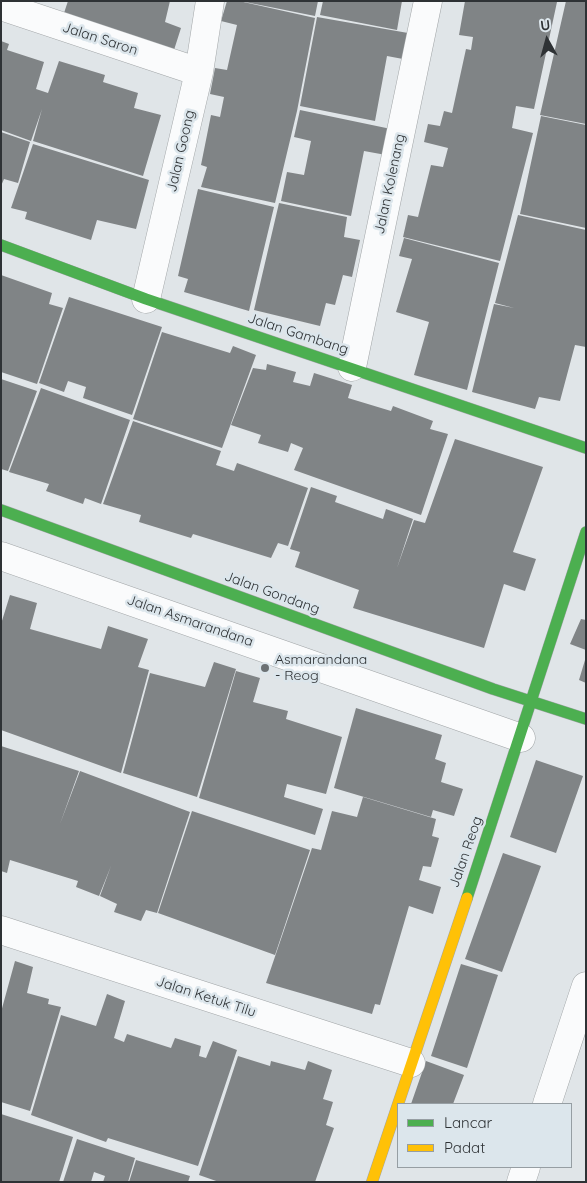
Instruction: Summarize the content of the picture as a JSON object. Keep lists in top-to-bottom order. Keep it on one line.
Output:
{"streets":{"street":["Jalan Saron","Jalan Goong","Jalan Kolenang","Jalan Gambang","Jalan Gondang","Jalan Asmarandana","Jalan Reog","Jalan Ketuk Tilu"]},"crossings":[["Jalan Saron","Jalan Goong"],["Jalan Goong","Jalan Gambang"],["Jalan Kolenang","Jalan Gambang"],["Jalan Gondang","Jalan Reog"],["Jalan Asmarandana","Jalan Reog"],["Jalan Reog","Jalan Ketuk Tilu"]],"places":["Asmarandana - Reog"],"legend":["Lancar","Padat"],"north":"top"}
